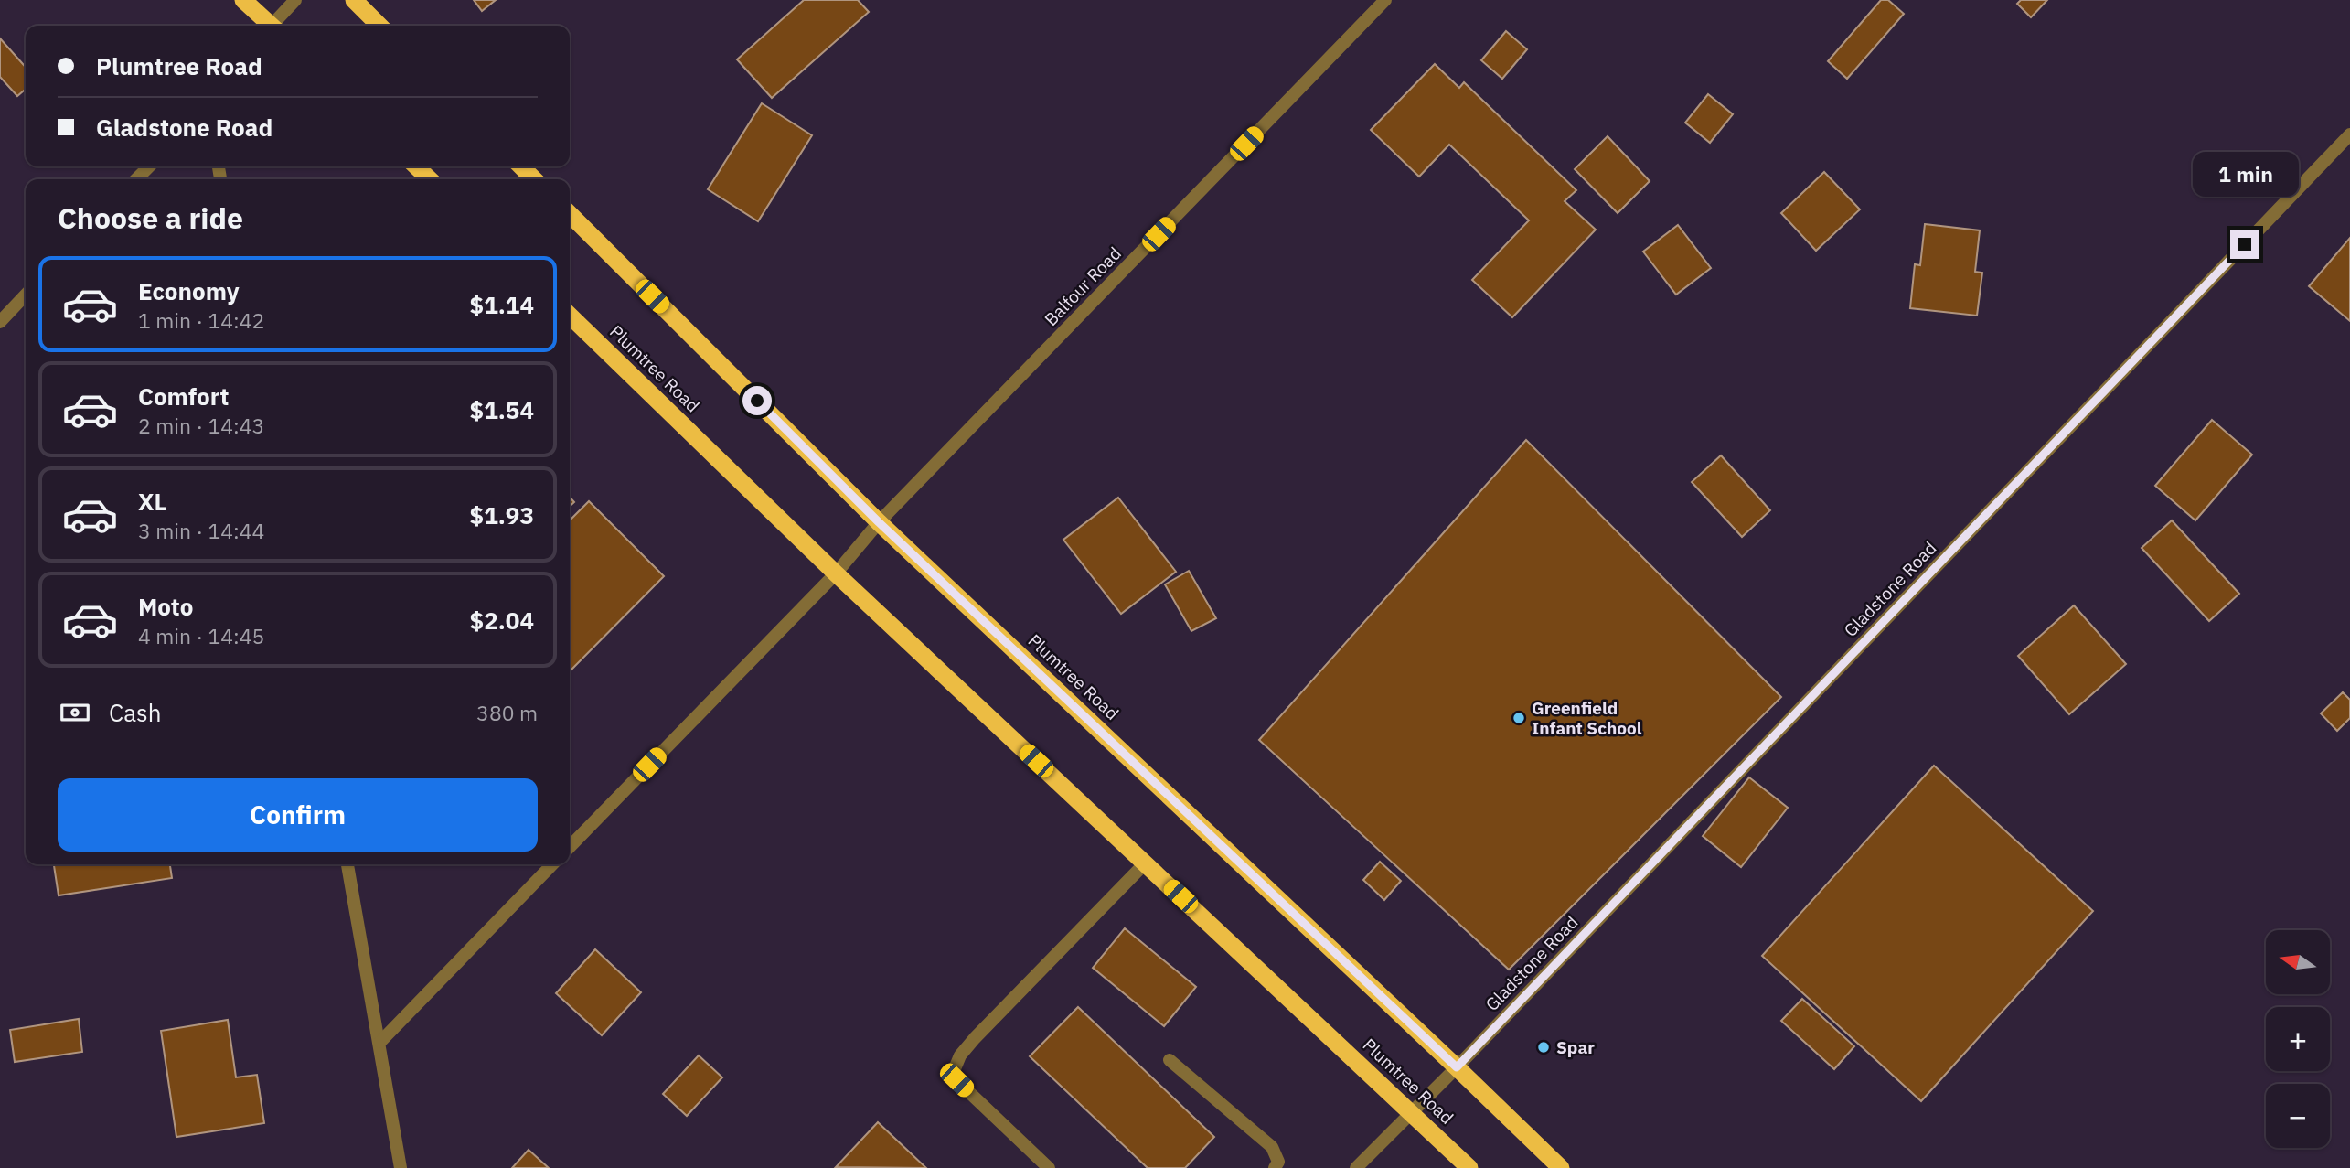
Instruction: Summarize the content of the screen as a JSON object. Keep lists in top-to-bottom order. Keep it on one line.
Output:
{"streets":{"highway":["Plumtree Road"],"street":["Balfour Road","Gladstone Road"]},"crossings":[["Balfour Road","Plumtree Road"],["Plumtree Road","Gladstone Road"]],"places":["Greenfield Infant School","Spar"],"north":"left","page":{"banner":["Plumtree Road","Gladstone Road"],"bubble":"1 min","heading":"Choose a ride","list":[{"name":"Economy","note":"1 min · 14:42","value":"$1.14"},{"name":"Comfort","note":"2 min · 14:43","value":"$1.54"},{"name":"XL","note":"3 min · 14:44","value":"$1.93"},{"name":"Moto","note":"4 min · 14:45","value":"$2.04"}],"pay":["Cash","380 m"],"buttons":"Confirm","map_buttons":["+","−"]}}
